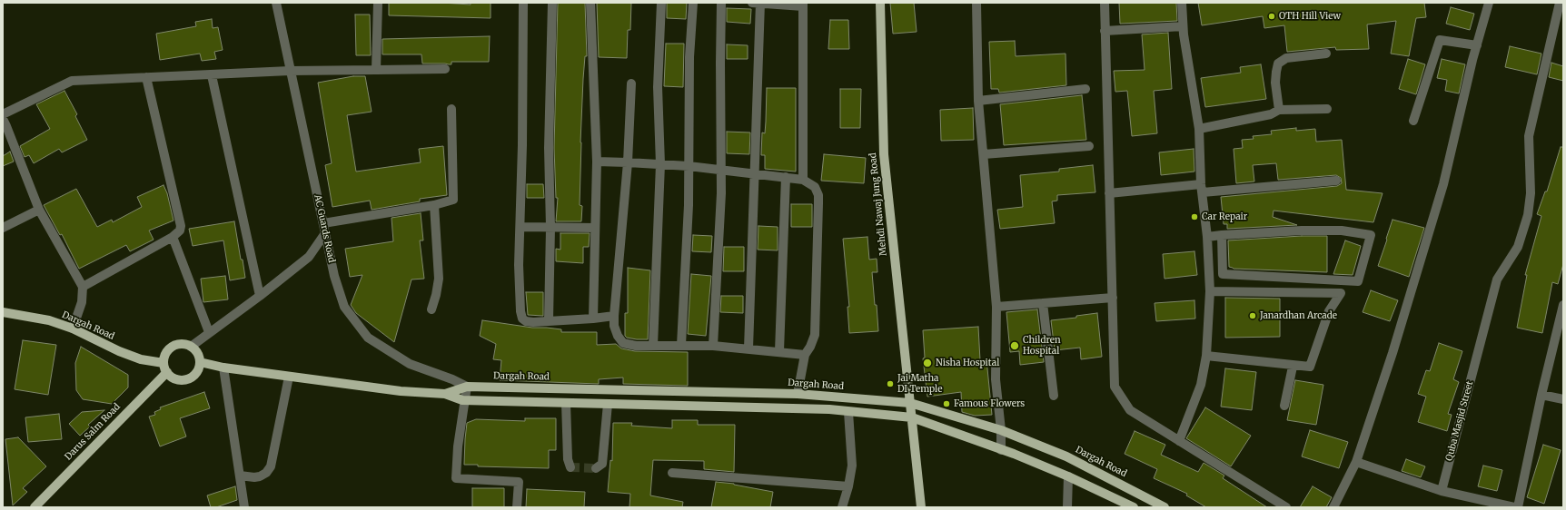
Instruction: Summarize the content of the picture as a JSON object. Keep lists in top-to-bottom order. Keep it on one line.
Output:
{"streets":{"main road":["Mehdi Nawaj Jung Road","Dargah Road","Darus Salm Road"],"street":["AC Guards Road","Quba Masjid Street"]},"crossings":[["Mehdi Nawaj Jung Road","Dargah Road"],["AC Guards Road","Dargah Road"],["Dargah Road","Darus Salm Road"]],"places":["OTH Hill View","Car Repair","Janardhan Arcade","Children Hospital","Nisha Hospital","Jai Matha DI Temple","Famous Flowers"]}
